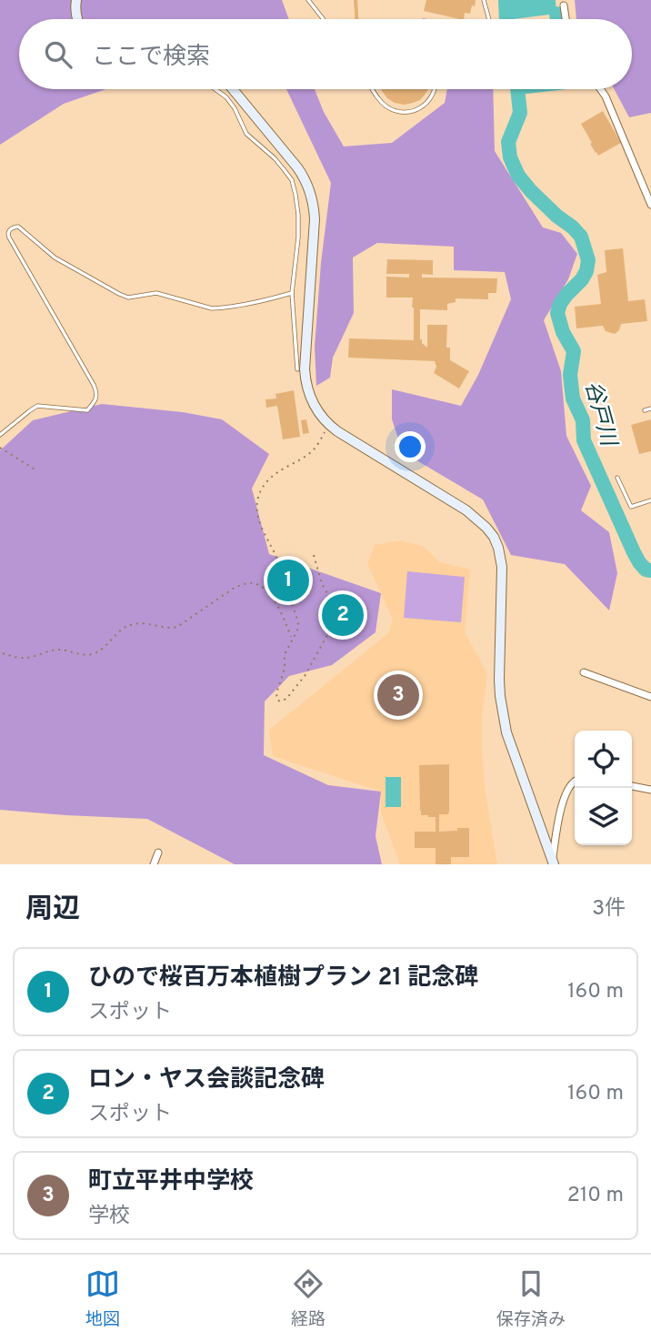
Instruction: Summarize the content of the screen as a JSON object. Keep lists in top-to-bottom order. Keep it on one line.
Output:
{"water":["谷戸川"],"page":{"search":"ここで検索","pins":["1","2","3"],"heading":["周辺","3件"],"list":[{"mark":"1","name":"ひので桜百万本植樹プラン 21 記念碑","note":"スポット","value":"160 m"},{"mark":"2","name":"ロン・ヤス会談記念碑","note":"スポット","value":"160 m"},{"mark":"3","name":"町立平井中学校","note":"学校","value":"210 m"}],"nav":["地図","経路","保存済み"]}}
